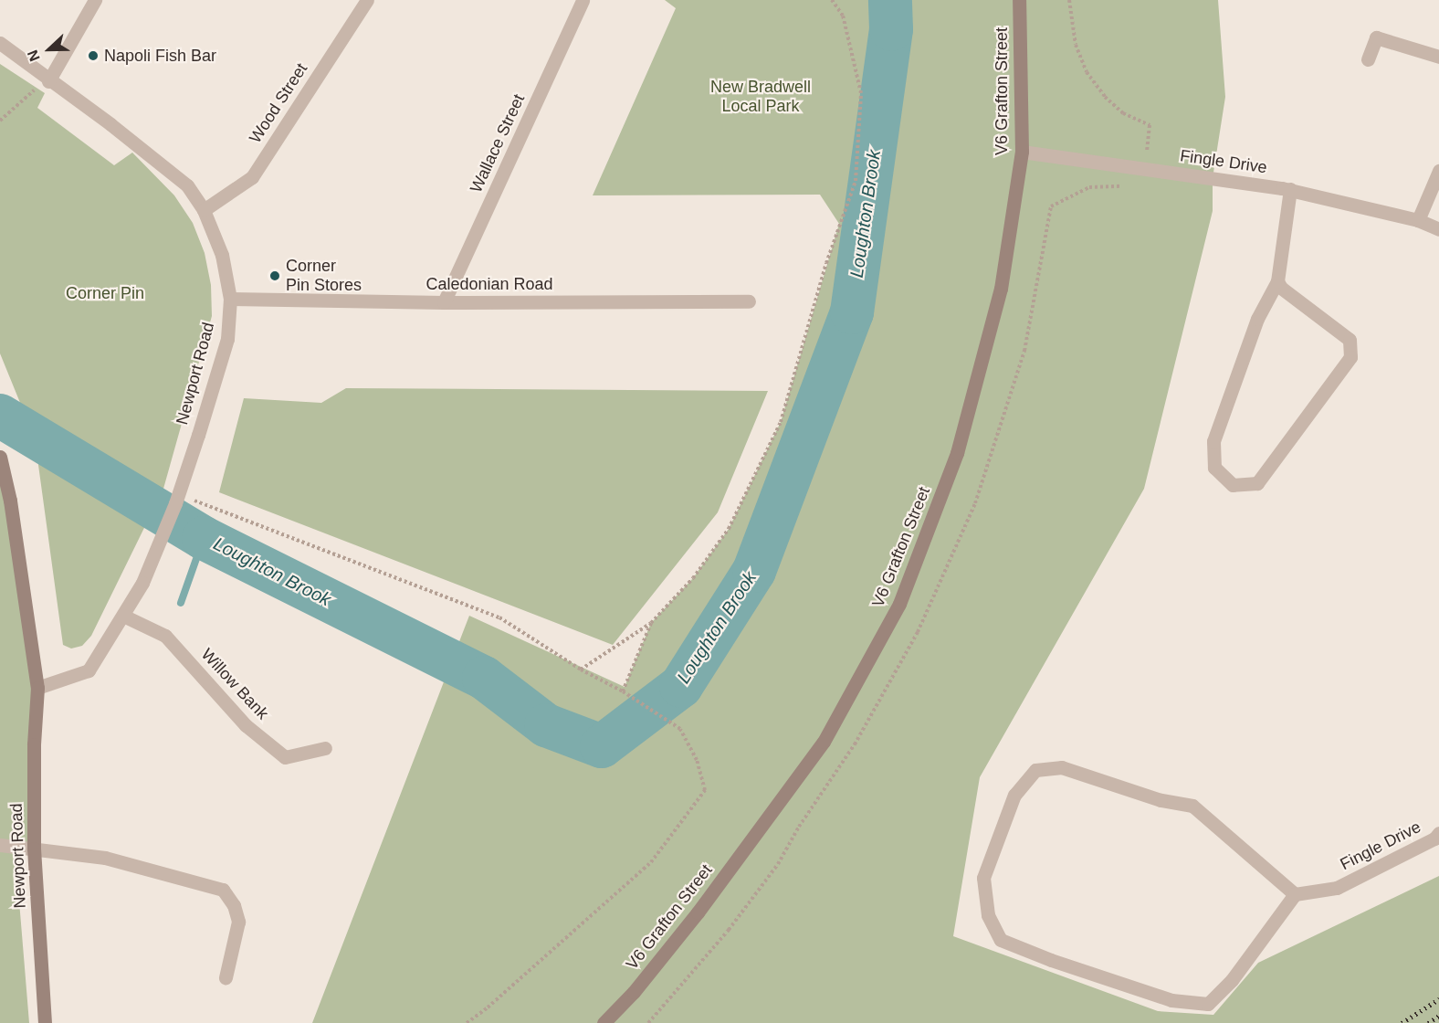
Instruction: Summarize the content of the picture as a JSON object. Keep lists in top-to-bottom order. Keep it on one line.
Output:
{"streets":{"street":["V6 Grafton Street","Wood Street","Wallace Street","Fingle Drive","Caledonian Road","Newport Road","Willow Bank"]},"crossings":[["V6 Grafton Street","Fingle Drive"],["Wood Street","Newport Road"],["Wallace Street","Caledonian Road"],["Caledonian Road","Newport Road"],["Newport Road","Willow Bank"]],"water":["Loughton Brook"],"parks":["New Bradwell Local Park","Corner Pin"],"places":["Napoli Fish Bar","Corner Pin Stores"],"north":"left"}
